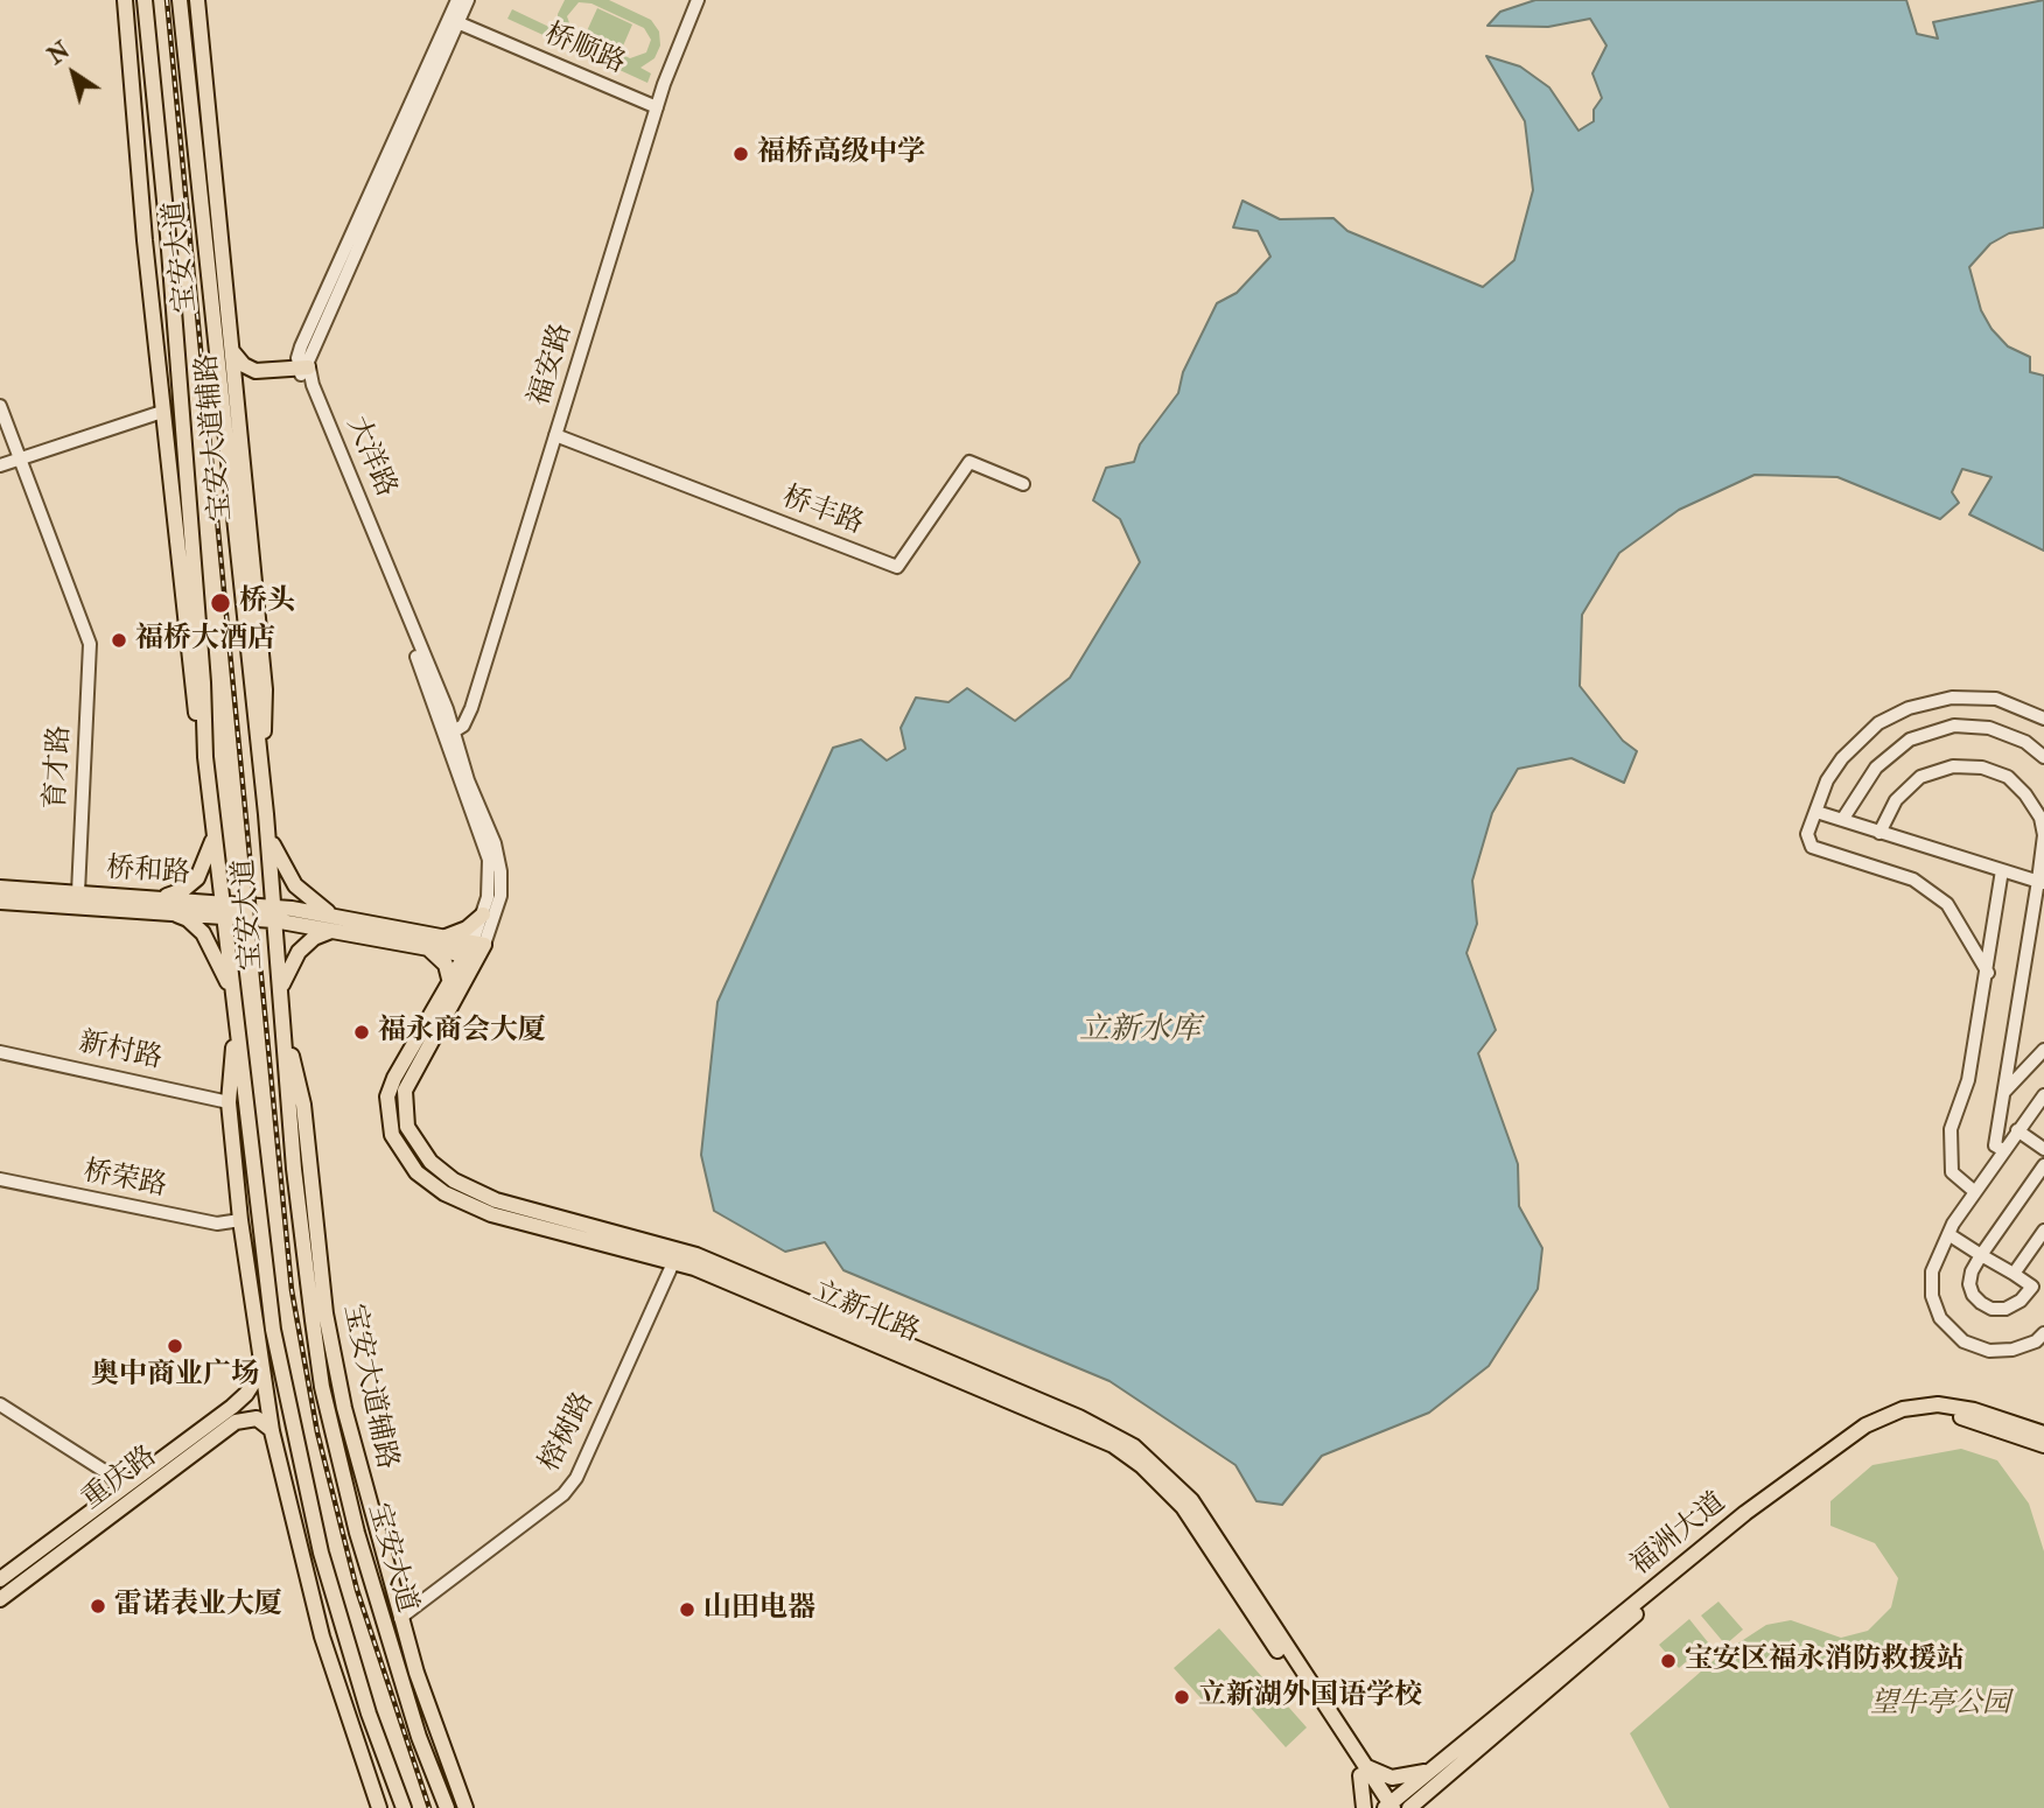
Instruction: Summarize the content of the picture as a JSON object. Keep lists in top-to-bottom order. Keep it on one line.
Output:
{"streets":{"main road":["宝安大道","宝安大道辅路","桥和路","立新北路","重庆路","福洲大道"],"street":["桥顺路","福安路","大洋路","桥丰路","育才路","新村路","桥荣路","榕树路"]},"crossings":[["桥顺路","福安路"],["宝安大道","宝安大道辅路"],["宝安大道","桥和路"],["福安路","大洋路"],["福安路","桥丰路"],["宝安大道辅路","榕树路"],["大洋路","桥和路"],["大洋路","立新北路"],["育才路","桥和路"],["桥和路","立新北路"],["立新北路","榕树路"],["立新北路","福洲大道"]],"water":["立新水库"],"parks":["望牛亭公园"],"places":["福桥高级中学","桥头","福桥大酒店","福永商会大厦","奥中商业广场","雷诺表业大厦","山田电器","宝安区福永消防救援站","立新湖外国语学校"],"north":"top left"}
